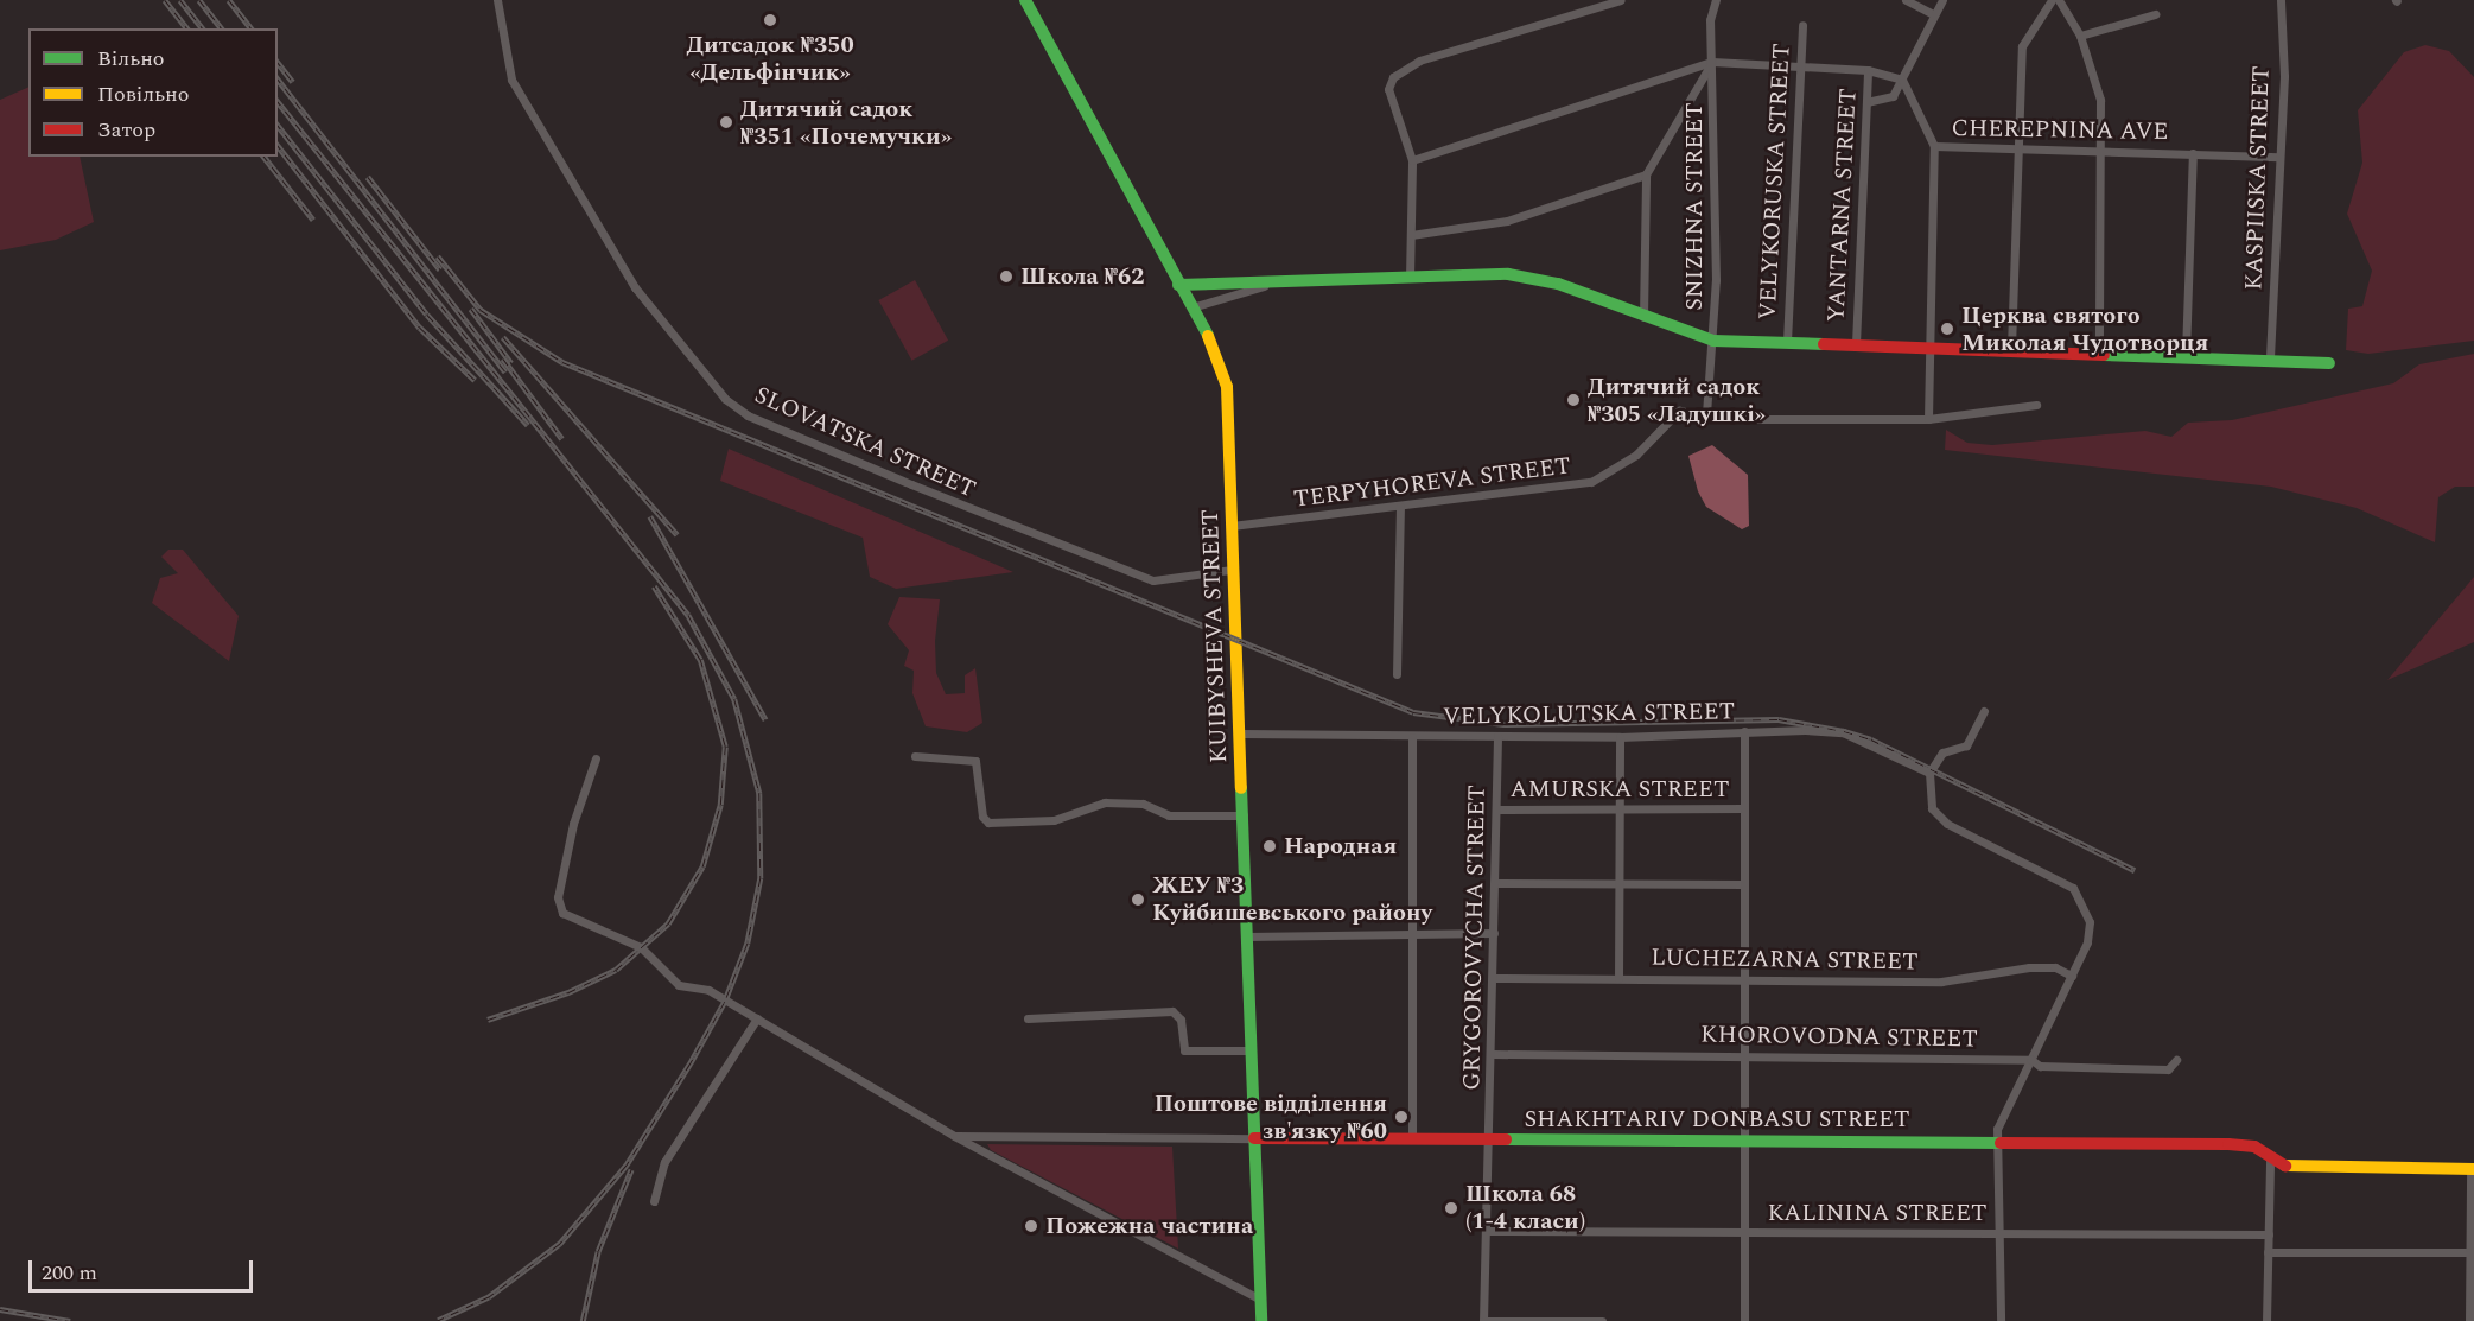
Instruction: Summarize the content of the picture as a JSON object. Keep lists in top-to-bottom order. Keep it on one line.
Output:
{"streets":{"street":["CHEREPNINA AVE","KASPIISKA STREET","VELYKORUSKA STREET","YANTARNA STREET","SNIZHNA STREET","SLOVATSKA STREET","TERPYHOREVA STREET","KUIBYSHEVA STREET","VELYKOLUTSKA STREET","AMURSKA STREET","GRYGOROVYCHA STREET","LUCHEZARNA STREET","KHOROVODNA STREET","SHAKHTARIV DONBASU STREET","KALININA STREET"]},"crossings":[["CHEREPNINA AVE","KASPIISKA STREET"],["SNIZHNA STREET","TERPYHOREVA STREET"],["SLOVATSKA STREET","KUIBYSHEVA STREET"],["TERPYHOREVA STREET","KUIBYSHEVA STREET"],["KUIBYSHEVA STREET","VELYKOLUTSKA STREET"],["KUIBYSHEVA STREET","SHAKHTARIV DONBASU STREET"],["VELYKOLUTSKA STREET","GRYGOROVYCHA STREET"],["AMURSKA STREET","GRYGOROVYCHA STREET"],["GRYGOROVYCHA STREET","LUCHEZARNA STREET"],["GRYGOROVYCHA STREET","KHOROVODNA STREET"],["GRYGOROVYCHA STREET","SHAKHTARIV DONBASU STREET"],["GRYGOROVYCHA STREET","KALININA STREET"]],"places":["Дитсадок №350 «Дельфінчик»","Дитячий садок №351 «Почемучки»","Школа №62","Церква святого Миколая Чудотворця","Дитячий садок №305 «Ладушкі»","Народная","ЖЕУ №3 Куйбишевського району","Поштове відділення зв'язку №60","Школа 68 (1-4 класи)","Пожежна частина"],"legend":["Вільно","Повільно","Затор"],"scale_bar":"200 m"}
